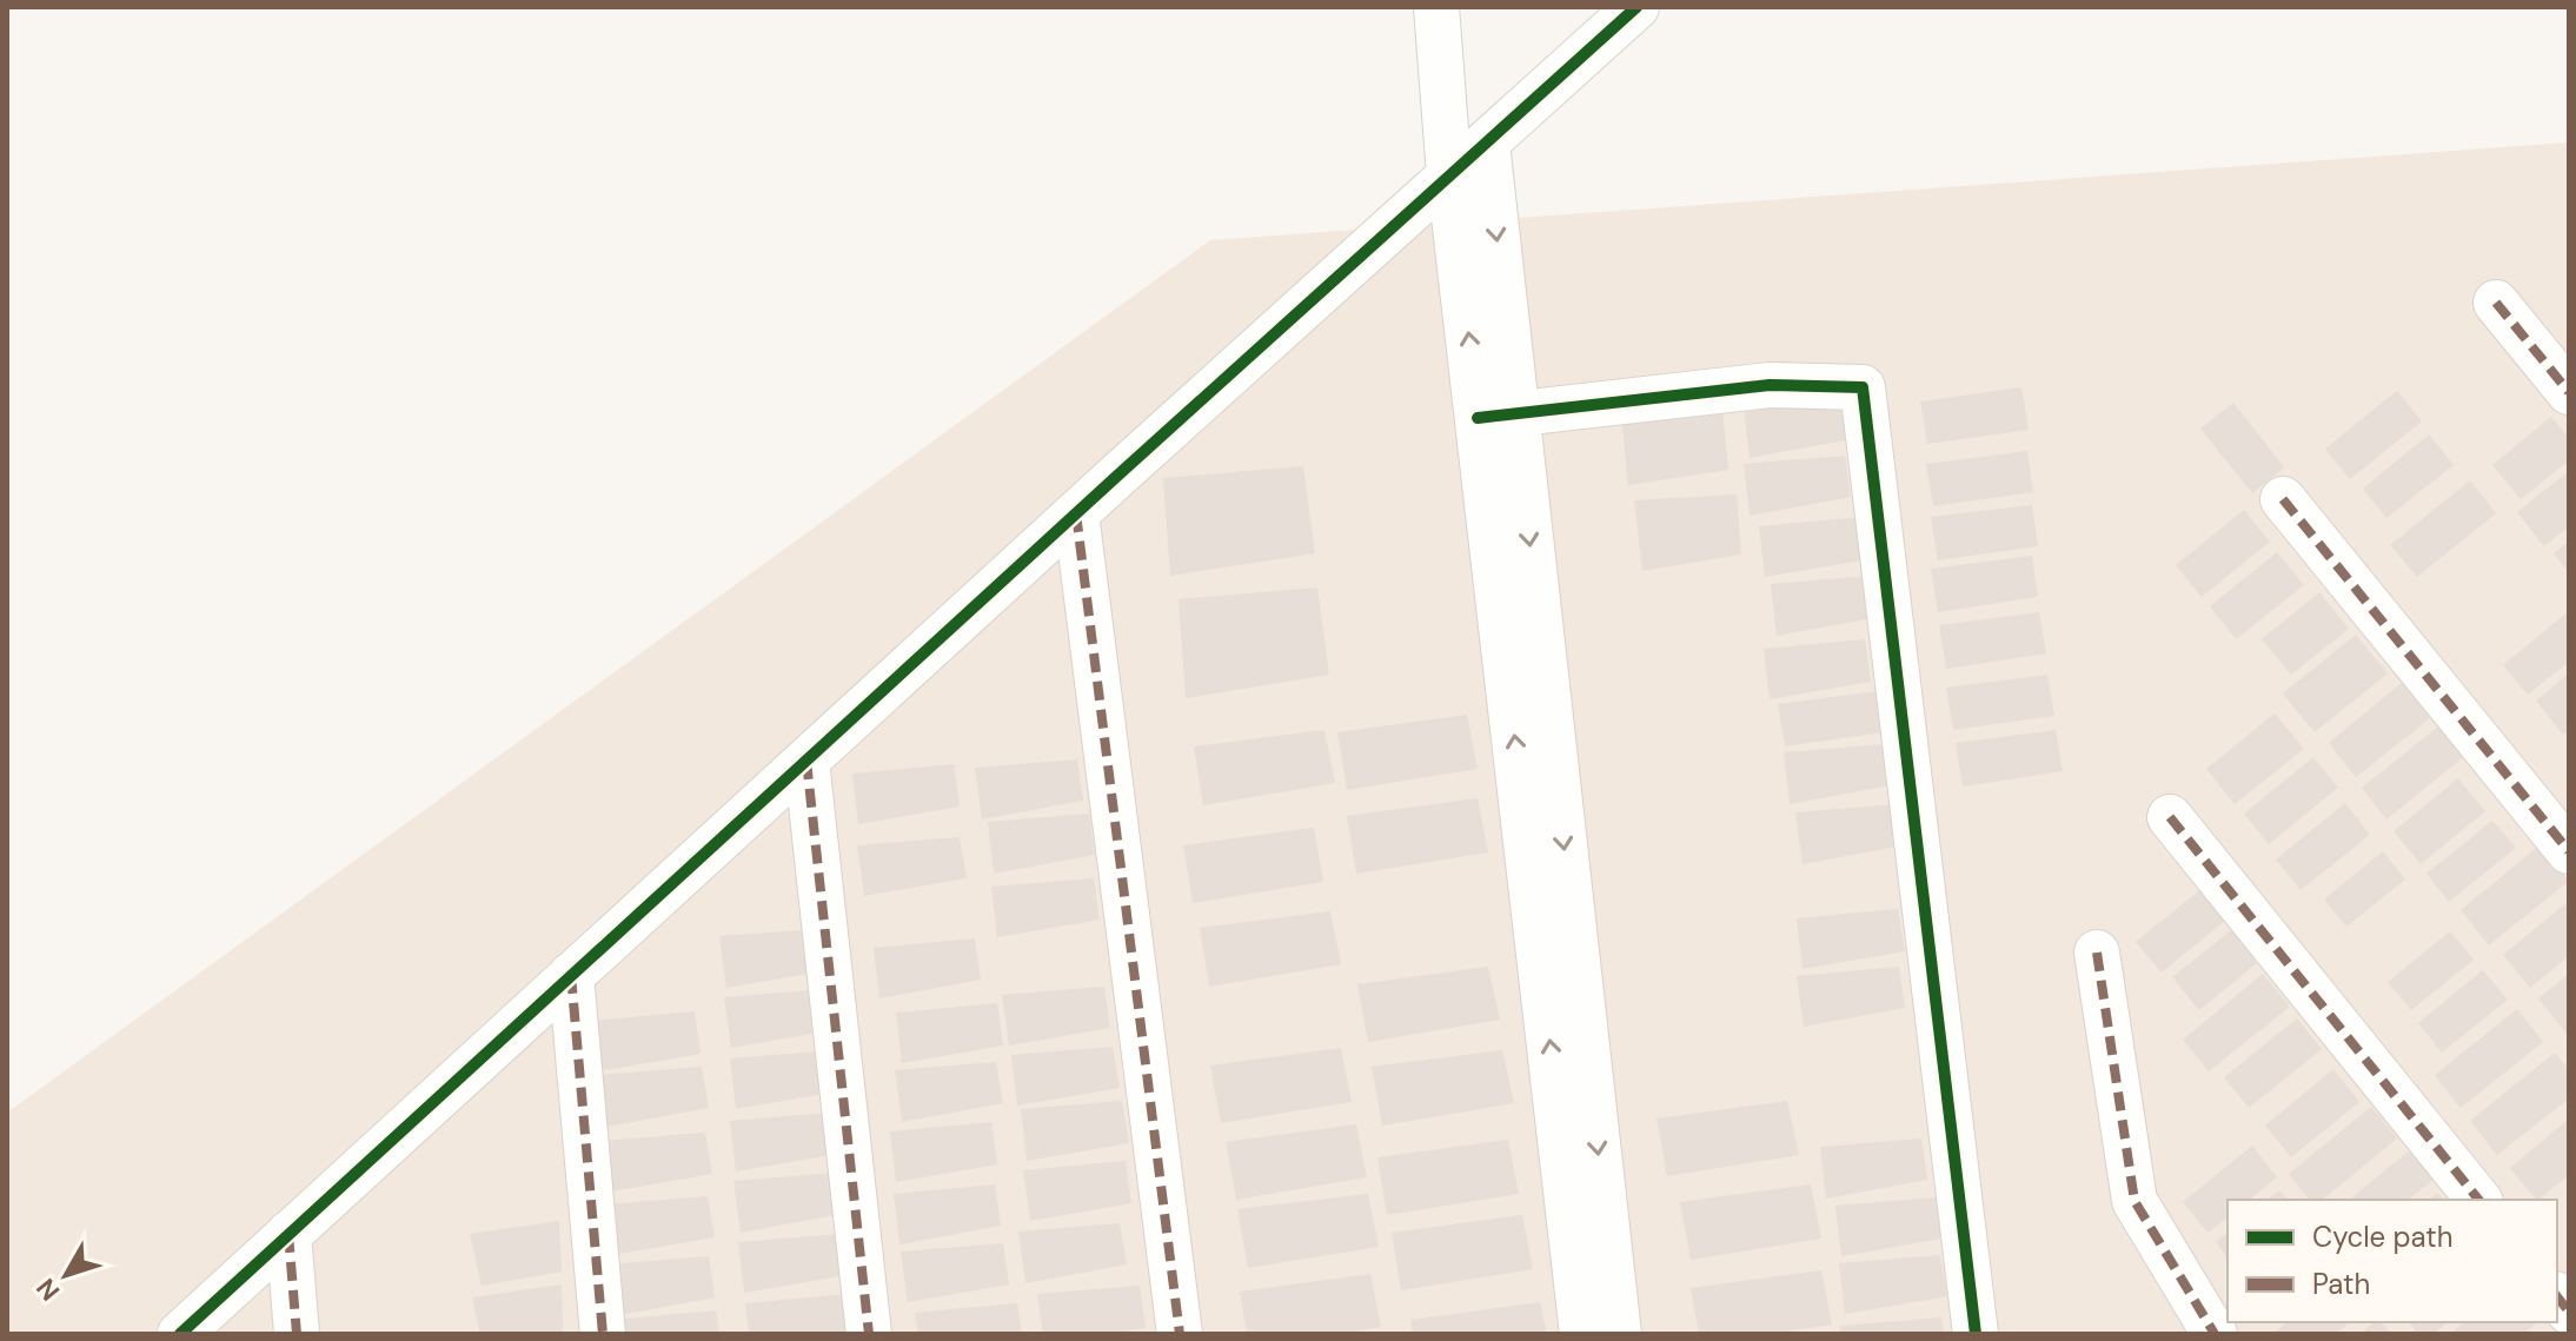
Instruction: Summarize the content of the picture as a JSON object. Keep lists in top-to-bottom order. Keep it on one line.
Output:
{"legend":["Cycle path","Path"],"north":"bottom left"}
